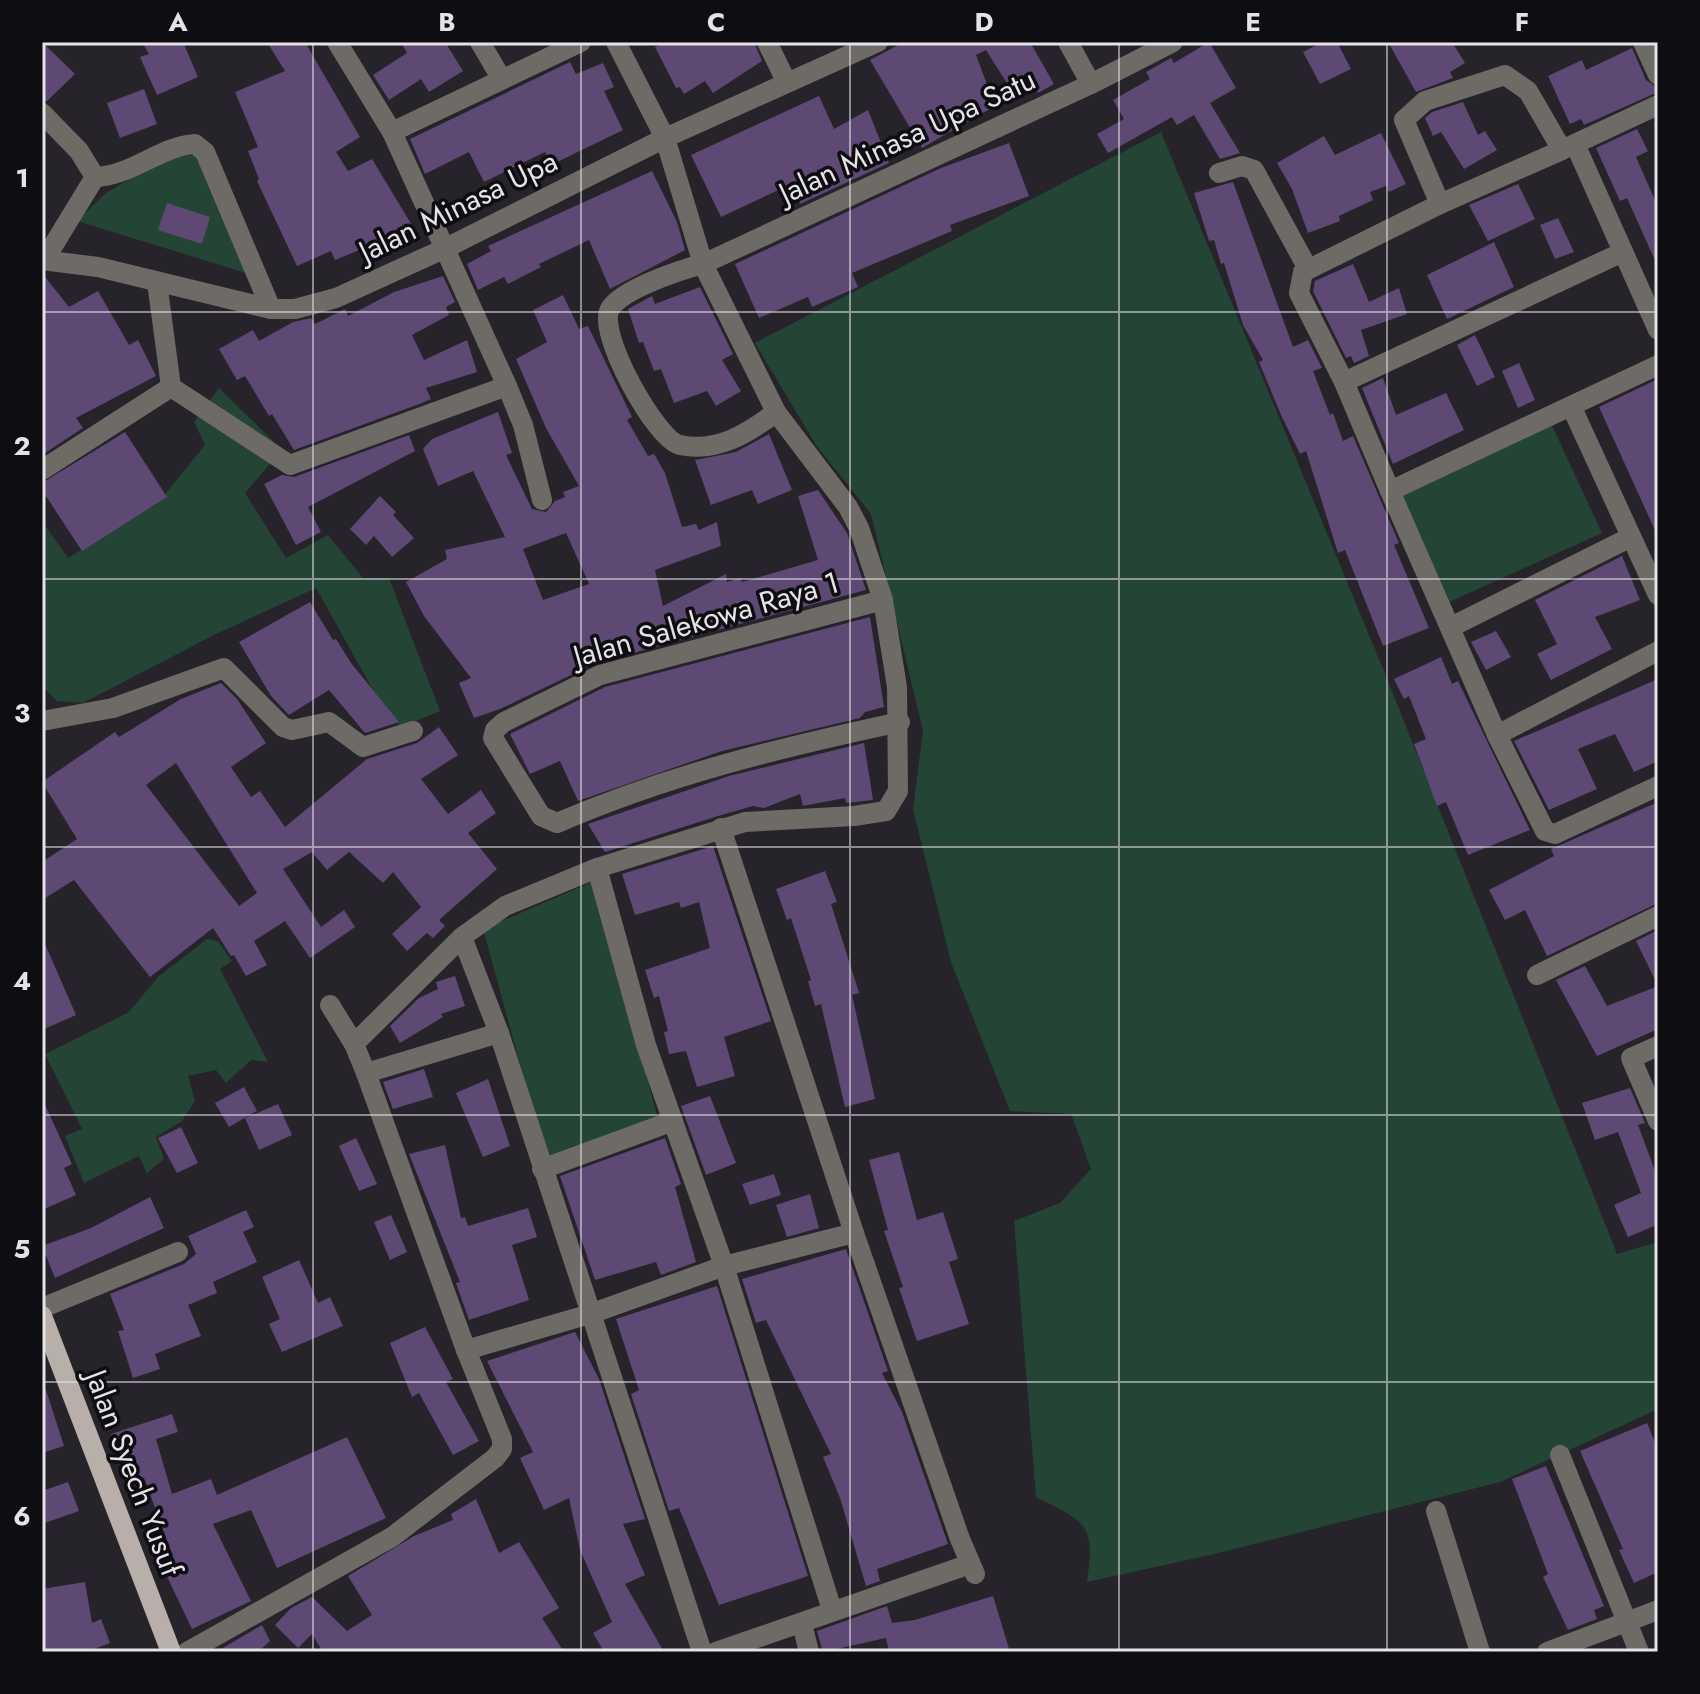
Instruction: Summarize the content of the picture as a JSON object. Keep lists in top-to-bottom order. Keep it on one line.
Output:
{"streets":{"main road":["Jalan Syech Yusuf"],"street":["Jalan Minasa Upa Satu","Jalan Minasa Upa","Jalan Salekowa Raya 1"]},"grid":{"columns":["A","B","C","D","E","F"],"rows":["1","2","3","4","5","6"]}}
